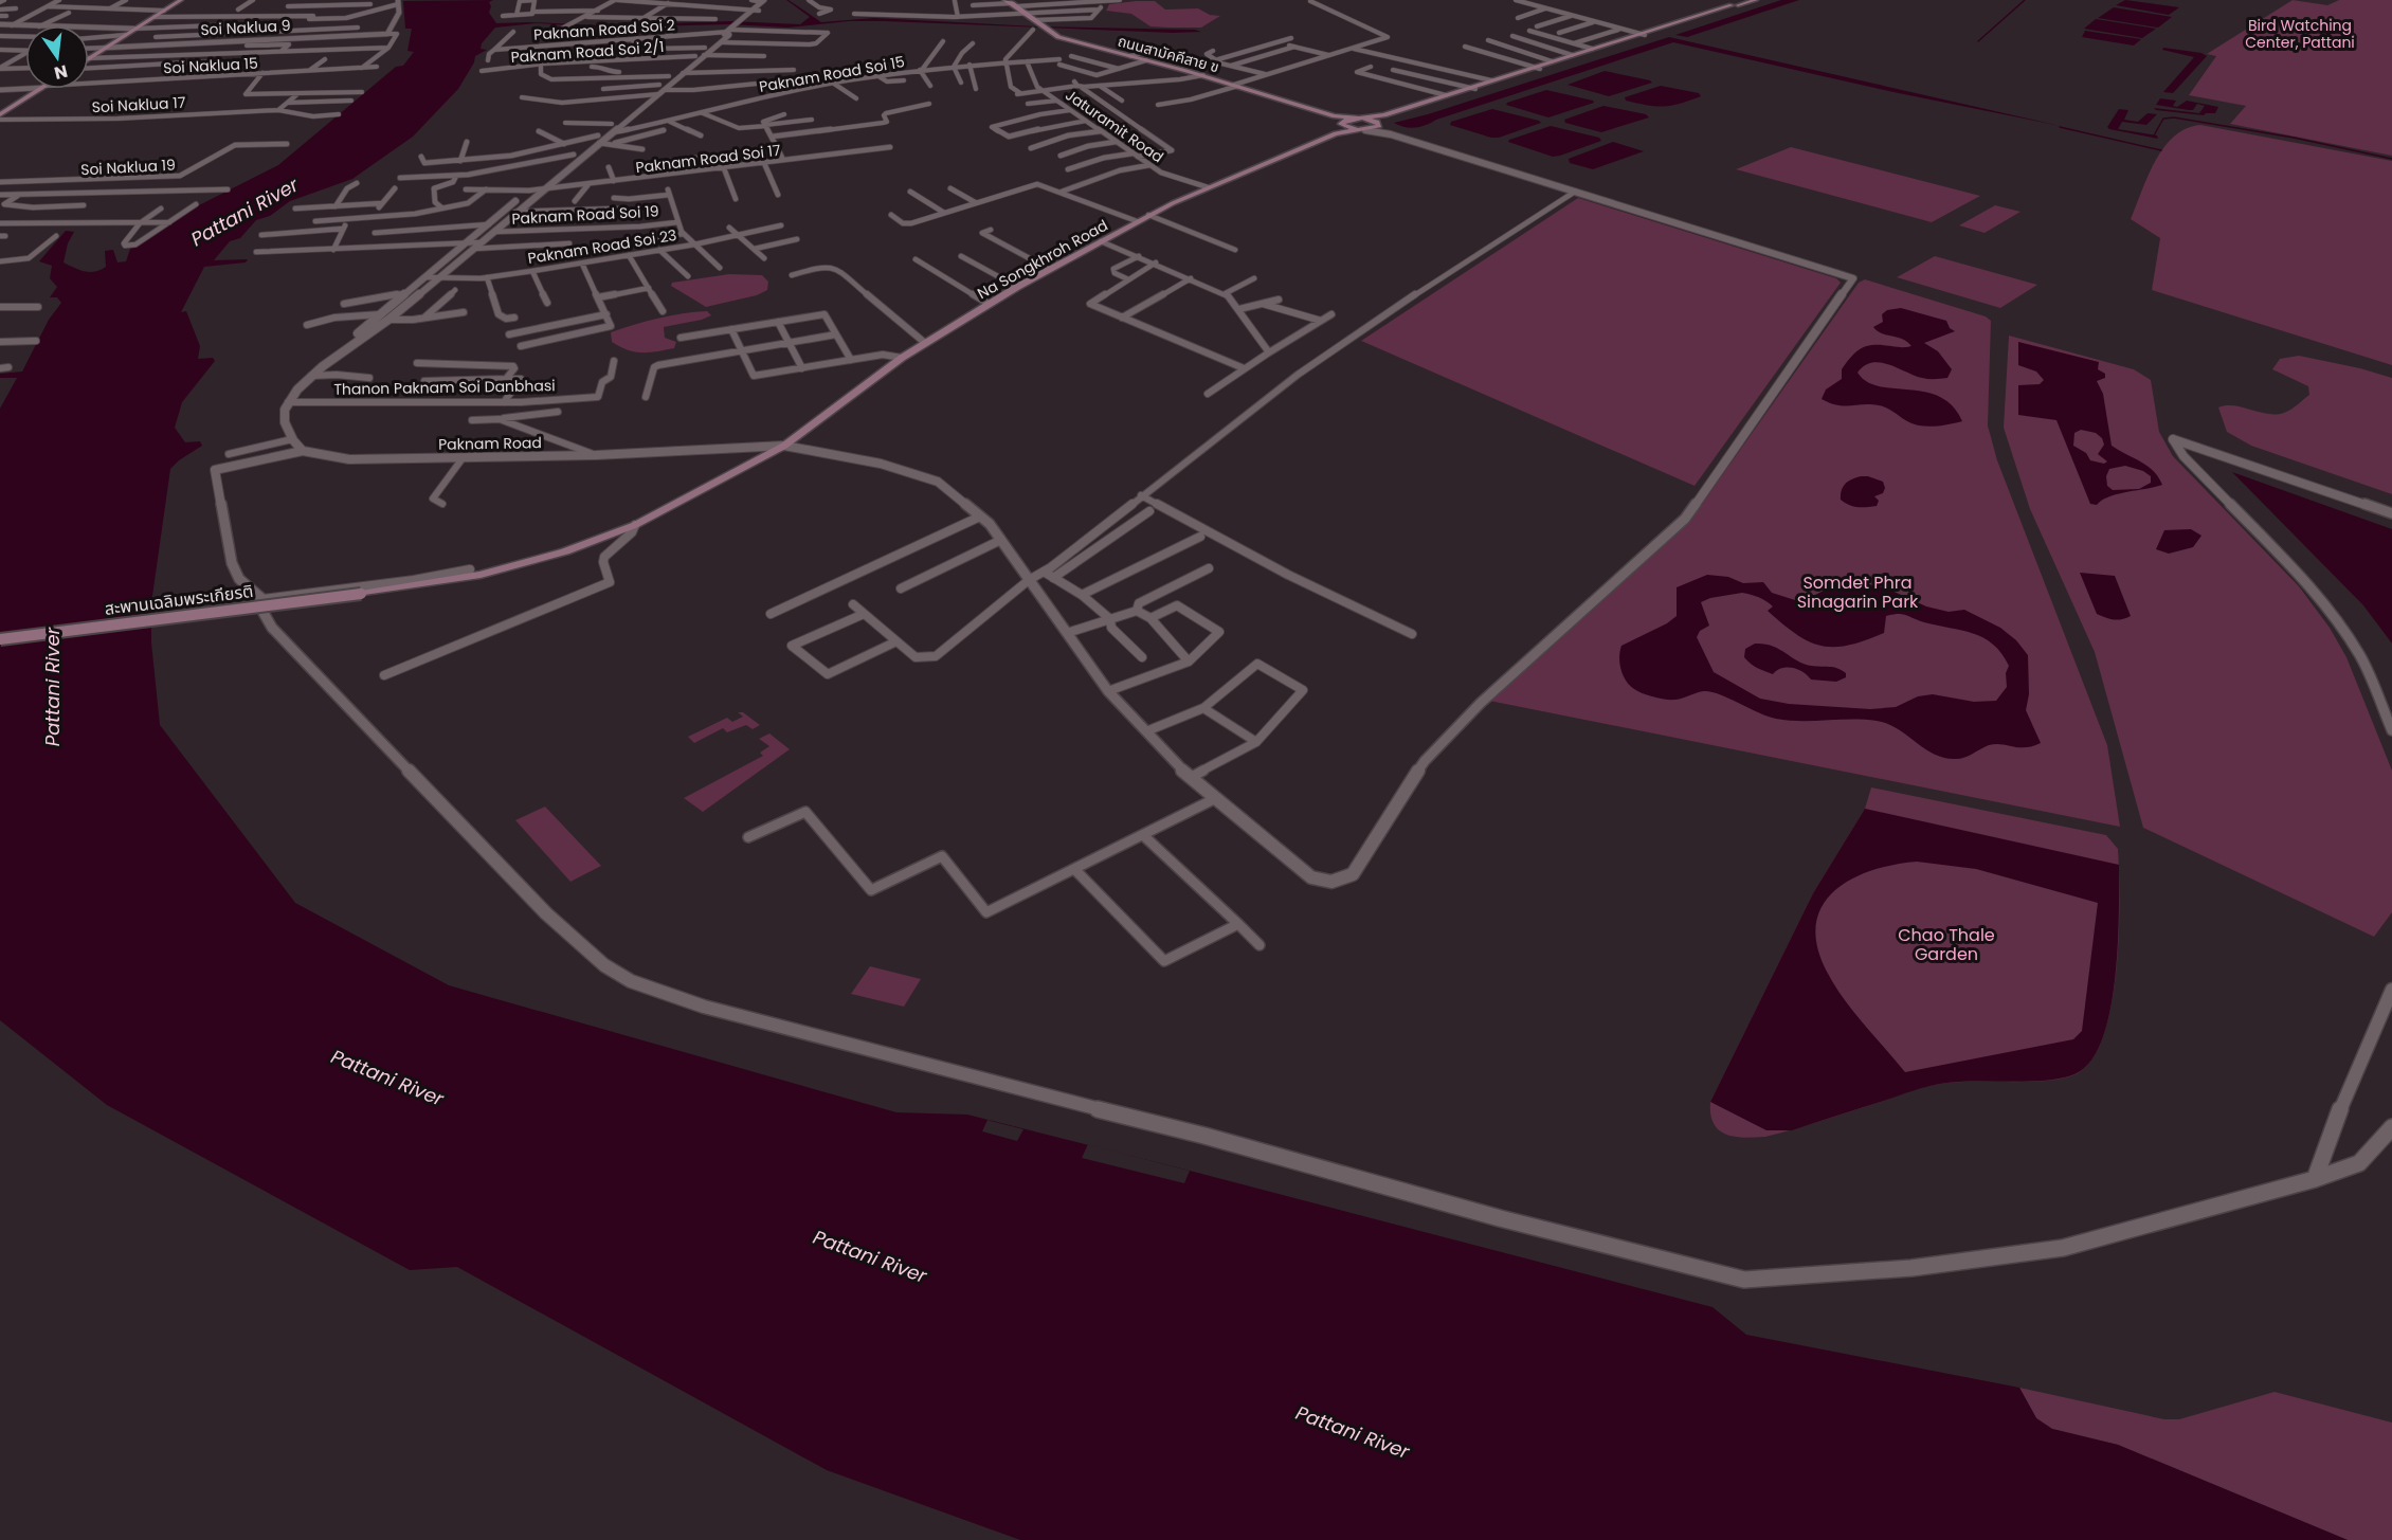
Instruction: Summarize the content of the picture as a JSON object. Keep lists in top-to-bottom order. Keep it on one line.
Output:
{"streets":{"main road":["ถนนสามัคคีสาย ข","Na Songkhroh Road","สะพานเฉลิมพระเกียรติ"],"street":["Soi Naklua 9","Paknam Road Soi 2","Paknam Road Soi 2/1","Soi Naklua 15","Paknam Road Soi 15","Soi Naklua 17","Jaturamit Road","Paknam Road Soi 17","Soi Naklua 19","Paknam Road Soi 19","Paknam Road Soi 23","Thanon Paknam Soi Danbhasi","Paknam Road"]},"crossings":[["ถนนสามัคคีสาย ข","Na Songkhroh Road"],["Paknam Road Soi 15","Jaturamit Road"],["Jaturamit Road","Na Songkhroh Road"],["Na Songkhroh Road","Paknam Road"],["Na Songkhroh Road","สะพานเฉลิมพระเกียรติ"]],"water":["Pattani River"],"parks":["Bird Watching Center, Pattani","Somdet Phra Sinagarin Park","Chao Thale Garden"],"north":"bottom"}
